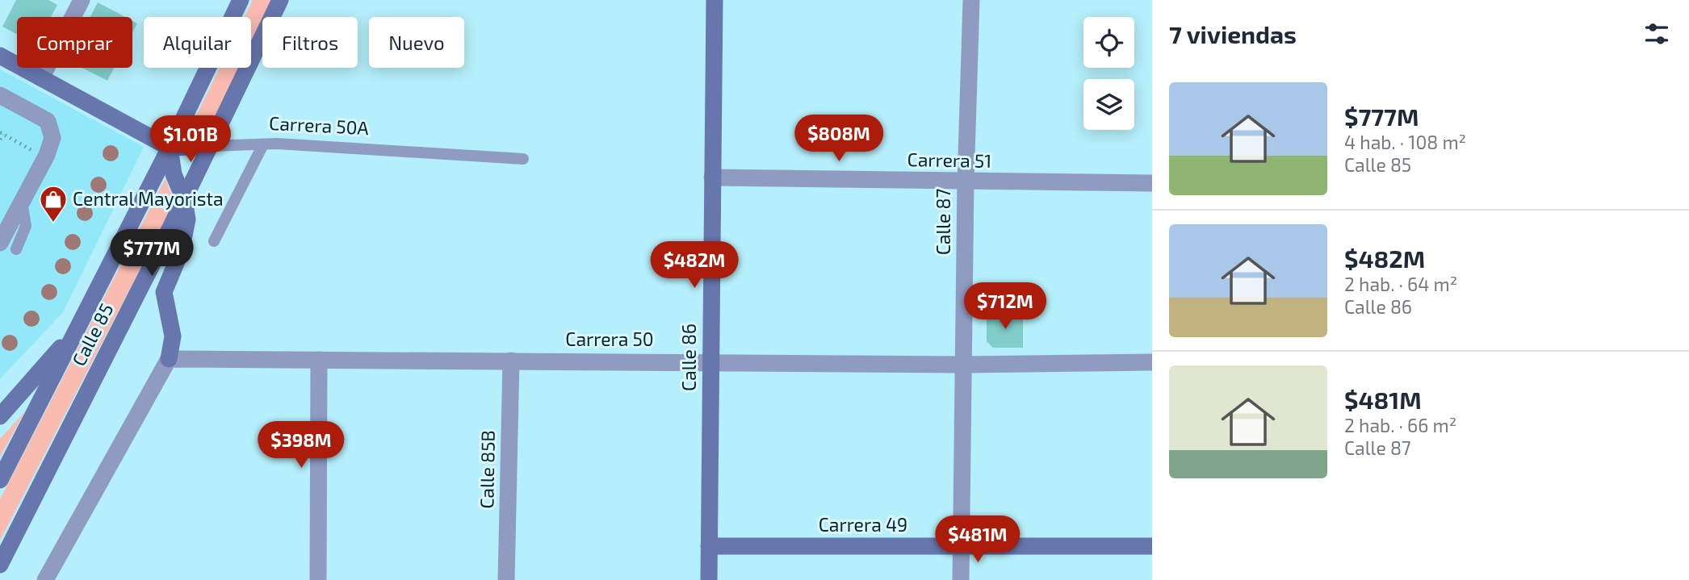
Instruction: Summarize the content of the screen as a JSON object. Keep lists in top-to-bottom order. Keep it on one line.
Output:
{"streets":{"main road":["Carrera 50A","Calle 85","Calle 86","Carrera 49"],"street":["Carrera 51","Calle 87","Carrera 50","Calle 85B"]},"crossings":[["Carrera 50A","Calle 85"],["Carrera 51","Calle 87"],["Carrera 51","Calle 86"],["Calle 87","Carrera 50"],["Calle 87","Carrera 49"],["Carrera 50","Calle 86"],["Carrera 50","Calle 85B"],["Calle 86","Carrera 49"]],"places":{"shop":["Central Mayorista"]},"page":{"heading":"7 viviendas","chip":["Comprar","Alquilar","Filtros","Nuevo"],"list":[{"name":"$777M","note":"4 hab. · 108 m² · Calle 85"},{"name":"$482M","note":"2 hab. · 64 m² · Calle 86"},{"name":"$481M","note":"2 hab. · 66 m² · Calle 87"}],"price":["$808M","$1.01B","$777M","$482M","$712M","$398M","$481M"]}}
